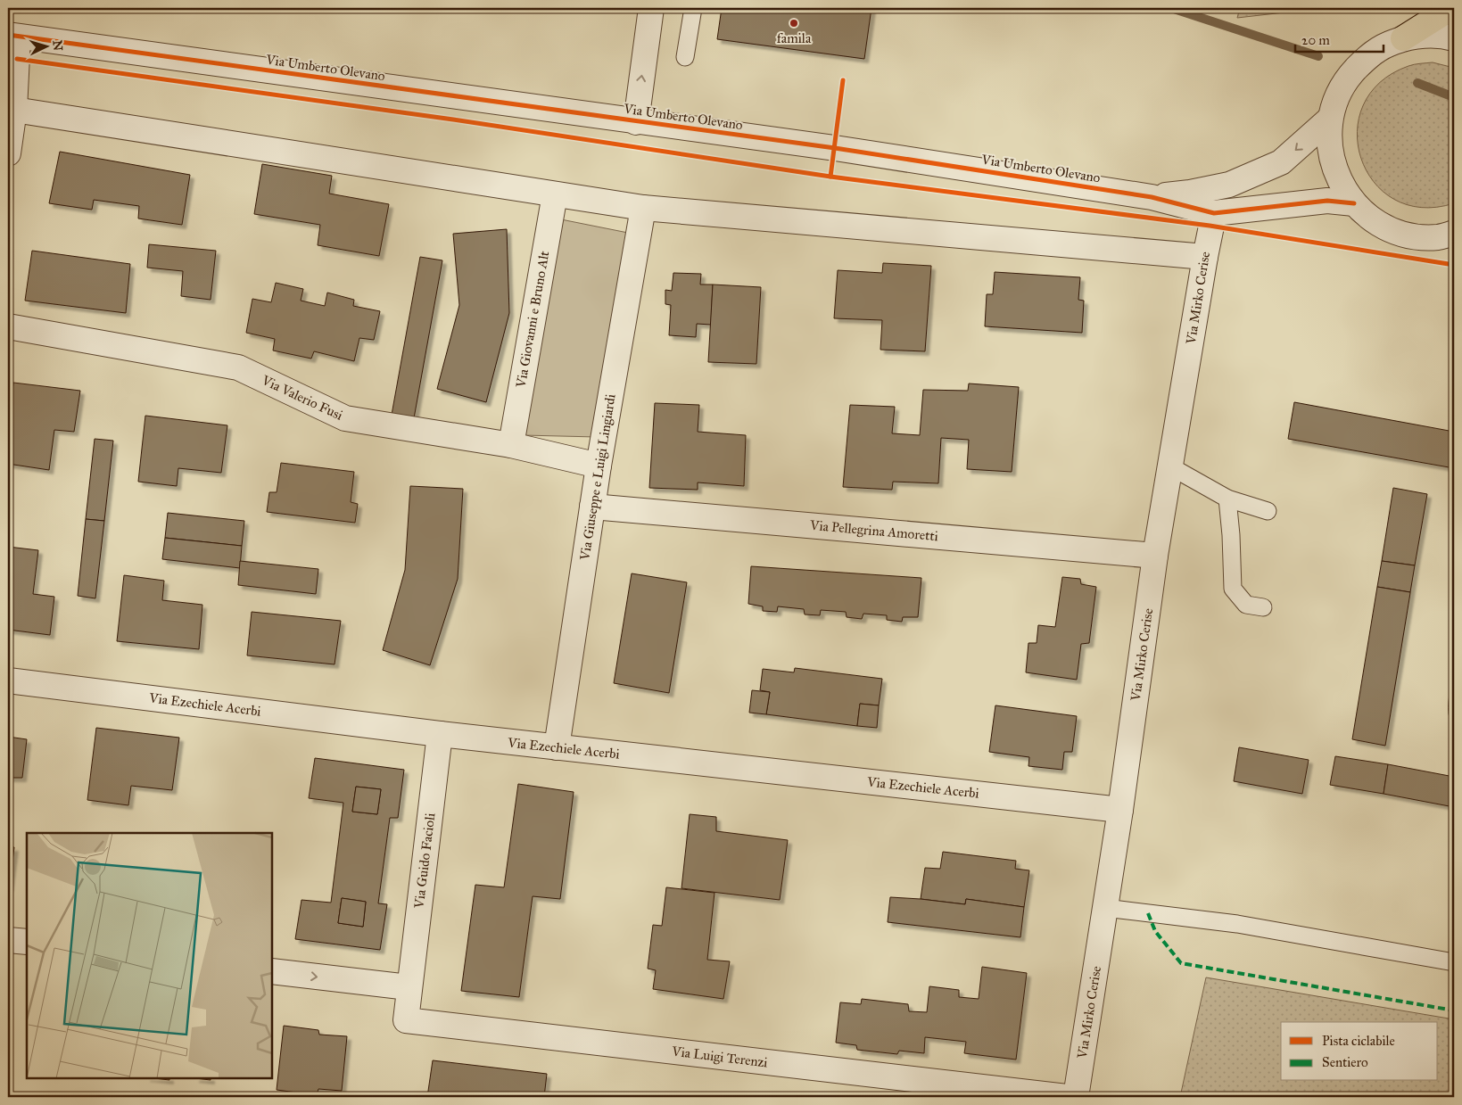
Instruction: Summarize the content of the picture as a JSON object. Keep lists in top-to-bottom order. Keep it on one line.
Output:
{"streets":{"street":["Via Umberto Olevano","Via Mirko Cerise","Via Giovanni e Bruno Alt","Via Valerio Fusi","Via Giuseppe e Luigi Lingiardi","Via Pellegrina Amoretti","Via Ezechiele Acerbi","Via Guido Facioli","Via Luigi Terenzi"]},"crossings":[["Via Umberto Olevano","Via Mirko Cerise"],["Via Mirko Cerise","Via Pellegrina Amoretti"],["Via Mirko Cerise","Via Ezechiele Acerbi"],["Via Giovanni e Bruno Alt","Via Valerio Fusi"],["Via Valerio Fusi","Via Giuseppe e Luigi Lingiardi"],["Via Giuseppe e Luigi Lingiardi","Via Pellegrina Amoretti"],["Via Giuseppe e Luigi Lingiardi","Via Ezechiele Acerbi"],["Via Ezechiele Acerbi","Via Guido Facioli"],["Via Guido Facioli","Via Luigi Terenzi"]],"places":["famila"],"legend":["Pista ciclabile","Sentiero"],"scale_bar":"20 m","north":"right"}
